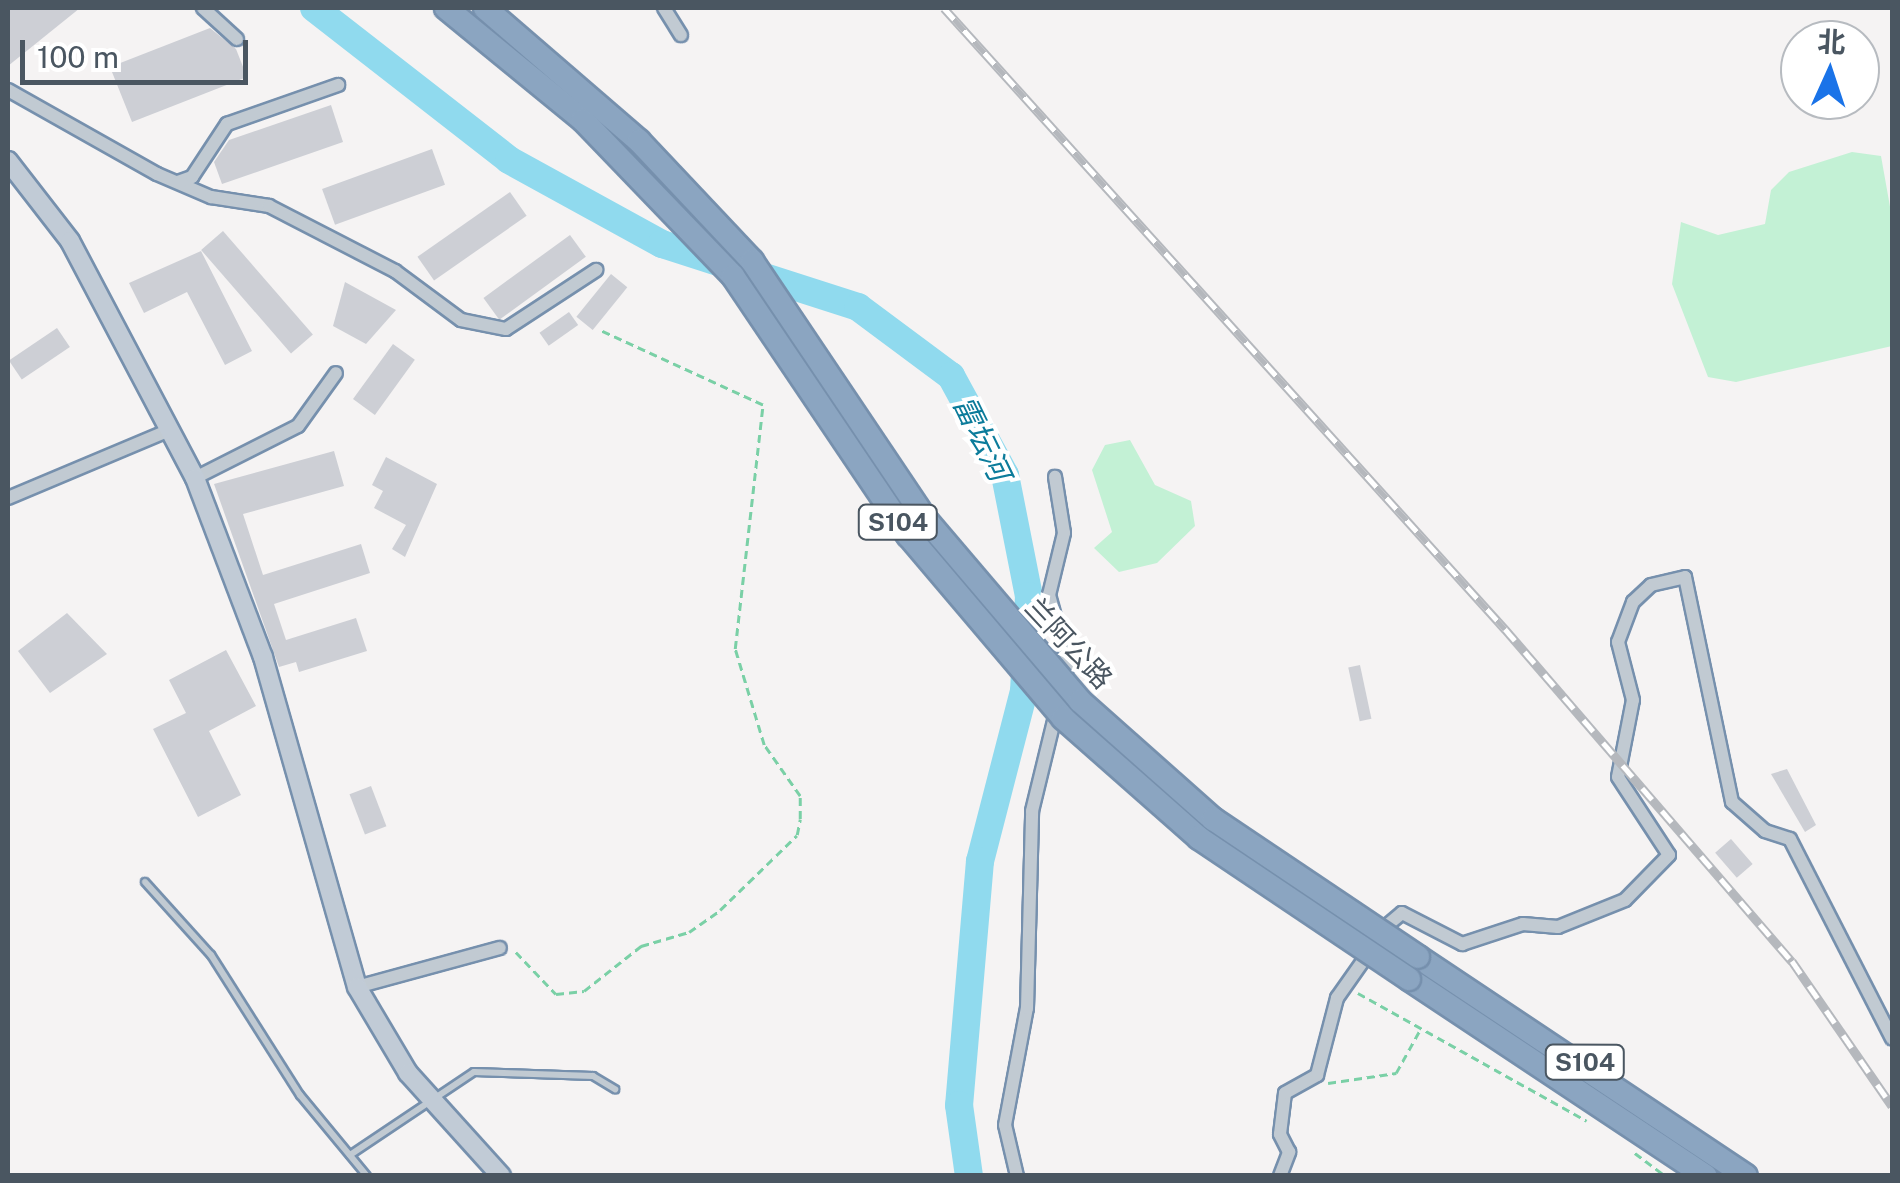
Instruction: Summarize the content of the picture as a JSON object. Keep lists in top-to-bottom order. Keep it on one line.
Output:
{"streets":{"highway":["S104","兰阿公路"]},"water":["雷坛河"],"scale_bar":"100 m","north":"top"}
